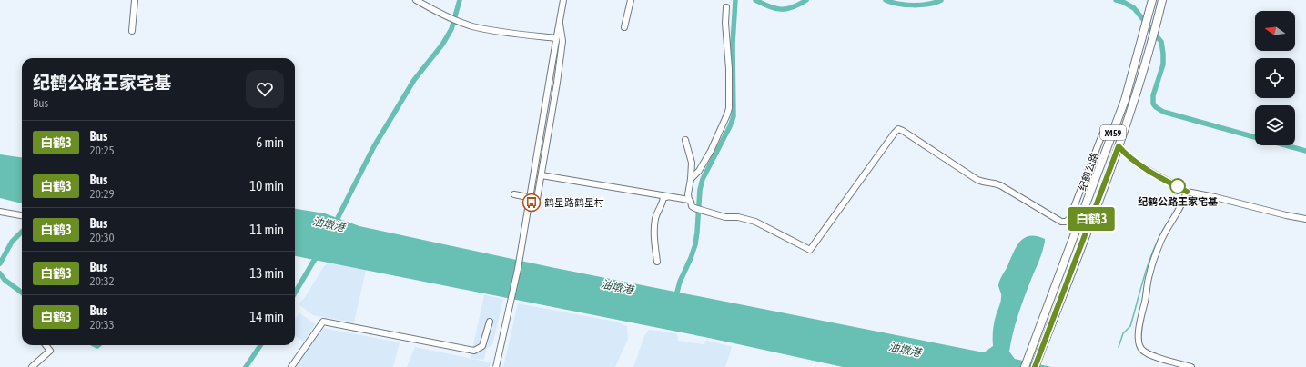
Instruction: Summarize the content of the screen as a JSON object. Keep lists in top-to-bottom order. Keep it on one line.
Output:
{"streets":{"main road":["X459","纪鹤公路"]},"water":["油墩港"],"places":{"other":["纪鹤公路王家宅基"],"bus stop":["鹤星路鹤星村"]},"lines":["bus line 白鹤3"],"north":"left","page":{"on_map":"白鹤3","heading":["纪鹤公路王家宅基","Bus"],"list":[{"mark":"白鹤3","name":"Bus","note":"20:25","value":"6 min"},{"mark":"白鹤3","name":"Bus","note":"20:29","value":"10 min"},{"mark":"白鹤3","name":"Bus","note":"20:30","value":"11 min"},{"mark":"白鹤3","name":"Bus","note":"20:32","value":"13 min"},{"mark":"白鹤3","name":"Bus","note":"20:33","value":"14 min"}]}}
